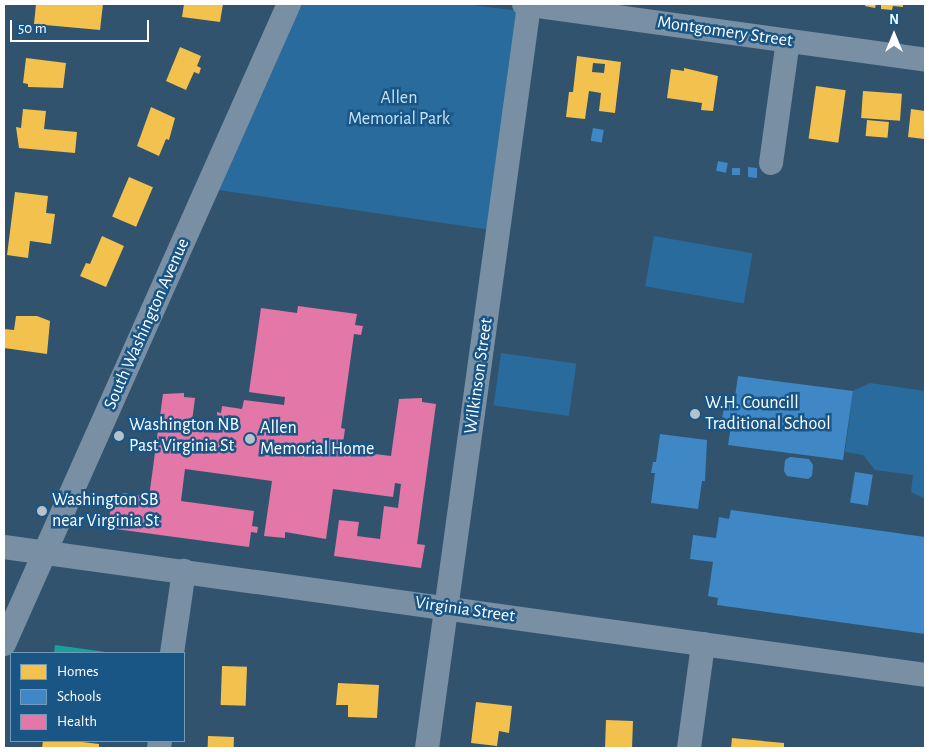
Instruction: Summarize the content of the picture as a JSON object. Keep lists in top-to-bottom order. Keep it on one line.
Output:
{"streets":{"street":["Montgomery Street","South Washington Avenue","Wilkinson Street","Virginia Street"]},"crossings":[["Montgomery Street","Wilkinson Street"],["South Washington Avenue","Virginia Street"],["Wilkinson Street","Virginia Street"]],"parks":["Allen Memorial Park"],"places":["W.H. Councill Traditional School","Washington NB Past Virginia St","Allen Memorial Home","Washington SB near Virginia St"],"legend":["Homes","Schools","Health"],"scale_bar":"50 m","north":"top"}
